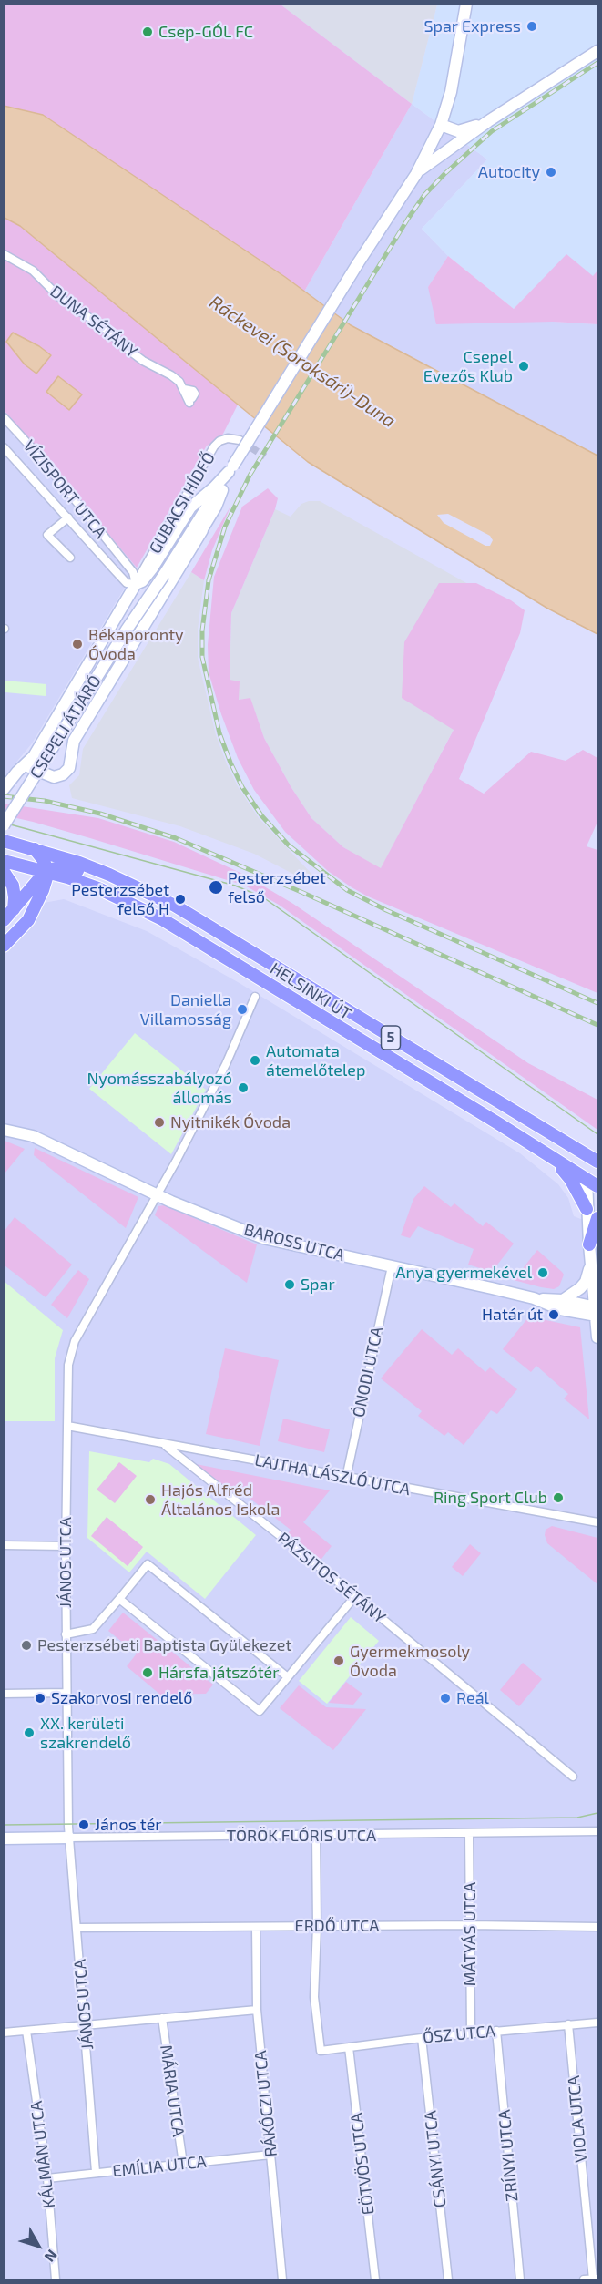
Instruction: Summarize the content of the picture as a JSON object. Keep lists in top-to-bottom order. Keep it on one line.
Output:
{"streets":{"main road":["CSEPELI ÁTJÁRÓ","HELSINKI ÚT","5","BAROSS UTCA","TÖRÖK FLÓRIS UTCA"],"street":["DUNA SÉTÁNY","VÍZISPORT UTCA","GUBACSI HÍDFŐ","ÓNODI UTCA","LAJTHA LÁSZLÓ UTCA","JÁNOS UTCA","PÁZSITOS SÉTÁNY","ERDŐ UTCA","MÁTYÁS UTCA","ŐSZ UTCA","MÁRIA UTCA","RÁKÓCZI UTCA","VIOLA UTCA","KÁLMÁN UTCA","ZRÍNYI UTCA","CSÁNYI UTCA","EÖTVÖS UTCA","EMÍLIA UTCA"]},"crossings":[["VÍZISPORT UTCA","GUBACSI HÍDFŐ"],["HELSINKI ÚT","5"],["BAROSS UTCA","ÓNODI UTCA"],["BAROSS UTCA","JÁNOS UTCA"],["ÓNODI UTCA","LAJTHA LÁSZLÓ UTCA"],["LAJTHA LÁSZLÓ UTCA","JÁNOS UTCA"],["LAJTHA LÁSZLÓ UTCA","PÁZSITOS SÉTÁNY"],["JÁNOS UTCA","TÖRÖK FLÓRIS UTCA"],["JÁNOS UTCA","ERDŐ UTCA"],["JÁNOS UTCA","EMÍLIA UTCA"],["TÖRÖK FLÓRIS UTCA","MÁTYÁS UTCA"],["ERDŐ UTCA","MÁTYÁS UTCA"],["ERDŐ UTCA","ŐSZ UTCA"],["ERDŐ UTCA","RÁKÓCZI UTCA"],["MÁTYÁS UTCA","ŐSZ UTCA"],["ŐSZ UTCA","VIOLA UTCA"],["ŐSZ UTCA","ZRÍNYI UTCA"],["ŐSZ UTCA","CSÁNYI UTCA"],["ŐSZ UTCA","EÖTVÖS UTCA"],["MÁRIA UTCA","EMÍLIA UTCA"],["RÁKÓCZI UTCA","EMÍLIA UTCA"],["KÁLMÁN UTCA","EMÍLIA UTCA"]],"water":["Ráckevei (Soroksári)-Duna"],"places":["Spar Express","Csep-GÓL FC","Autocity","Csepel Evezős Klub","Békaporonty Óvoda","Pesterzsébet felső","Pesterzsébet felső H","Daniella Villamosság","Automata átemelőtelep","Nyomásszabályozó állomás","Nyitnikék Óvoda","Anya gyermekével","Spar","Határ út","Ring Sport Club","Hajós Alfréd Általános Iskola","Pesterzsébeti Baptista Gyülekezet","Gyermekmosoly Óvoda","Hársfa játszótér","Szakorvosi rendelő","Reál","XX. kerületi szakrendelő","János tér"],"north":"bottom right"}
